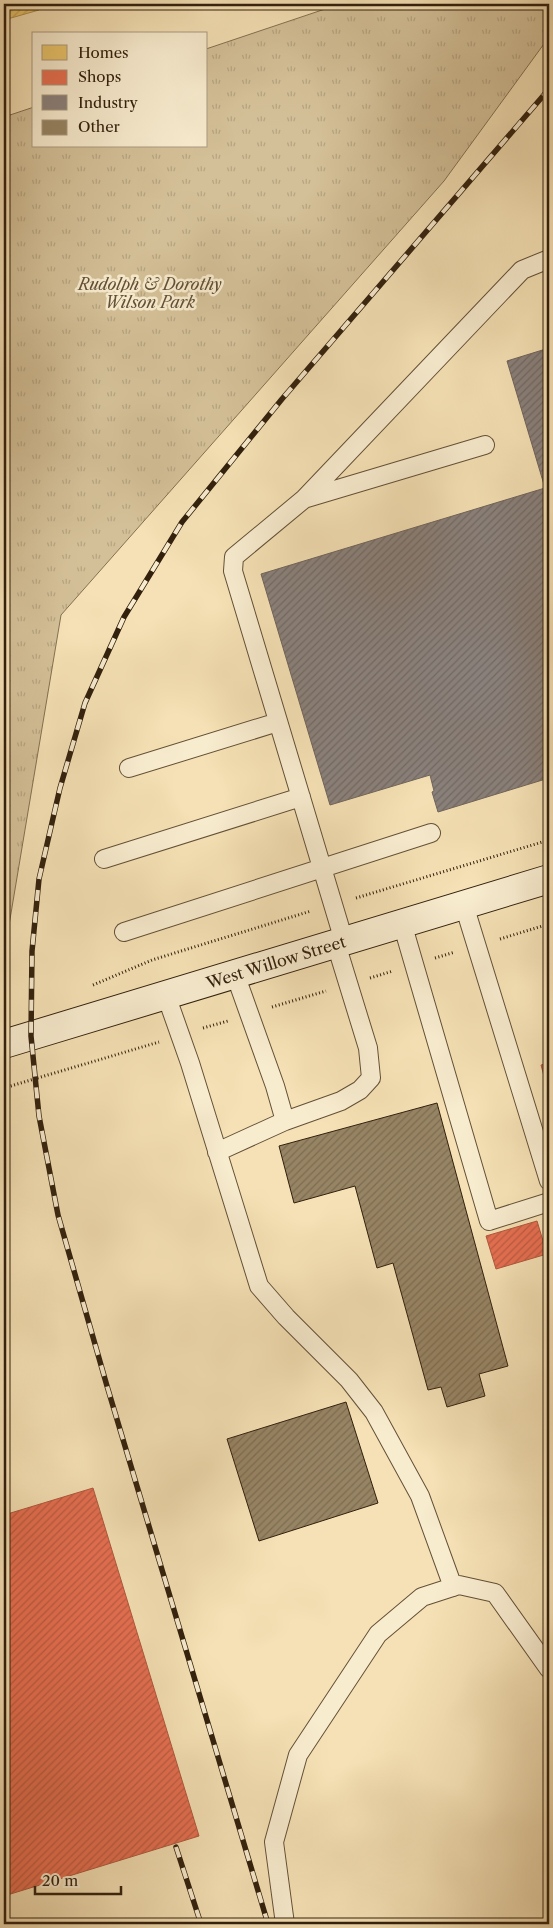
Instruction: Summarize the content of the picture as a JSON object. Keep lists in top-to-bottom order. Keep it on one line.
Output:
{"streets":{"street":["West Willow Street"]},"parks":["Rudolph & Dorothy Wilson Park"],"legend":["Homes","Shops","Industry","Other"],"scale_bar":"20 m"}
